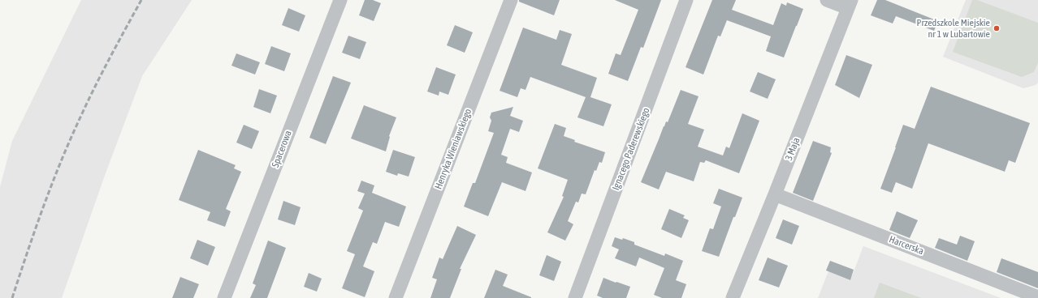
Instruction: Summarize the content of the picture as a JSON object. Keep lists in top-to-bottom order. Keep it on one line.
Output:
{"streets":{"street":["Spacerowa","Henryka Wieniawskiego","Ignacego Paderewskiego","3 Maja","Harcerska"]},"crossings":[["3 Maja","Harcerska"]],"places":["Przedszkole Miejskie nr 1 w Lubartowie"]}
